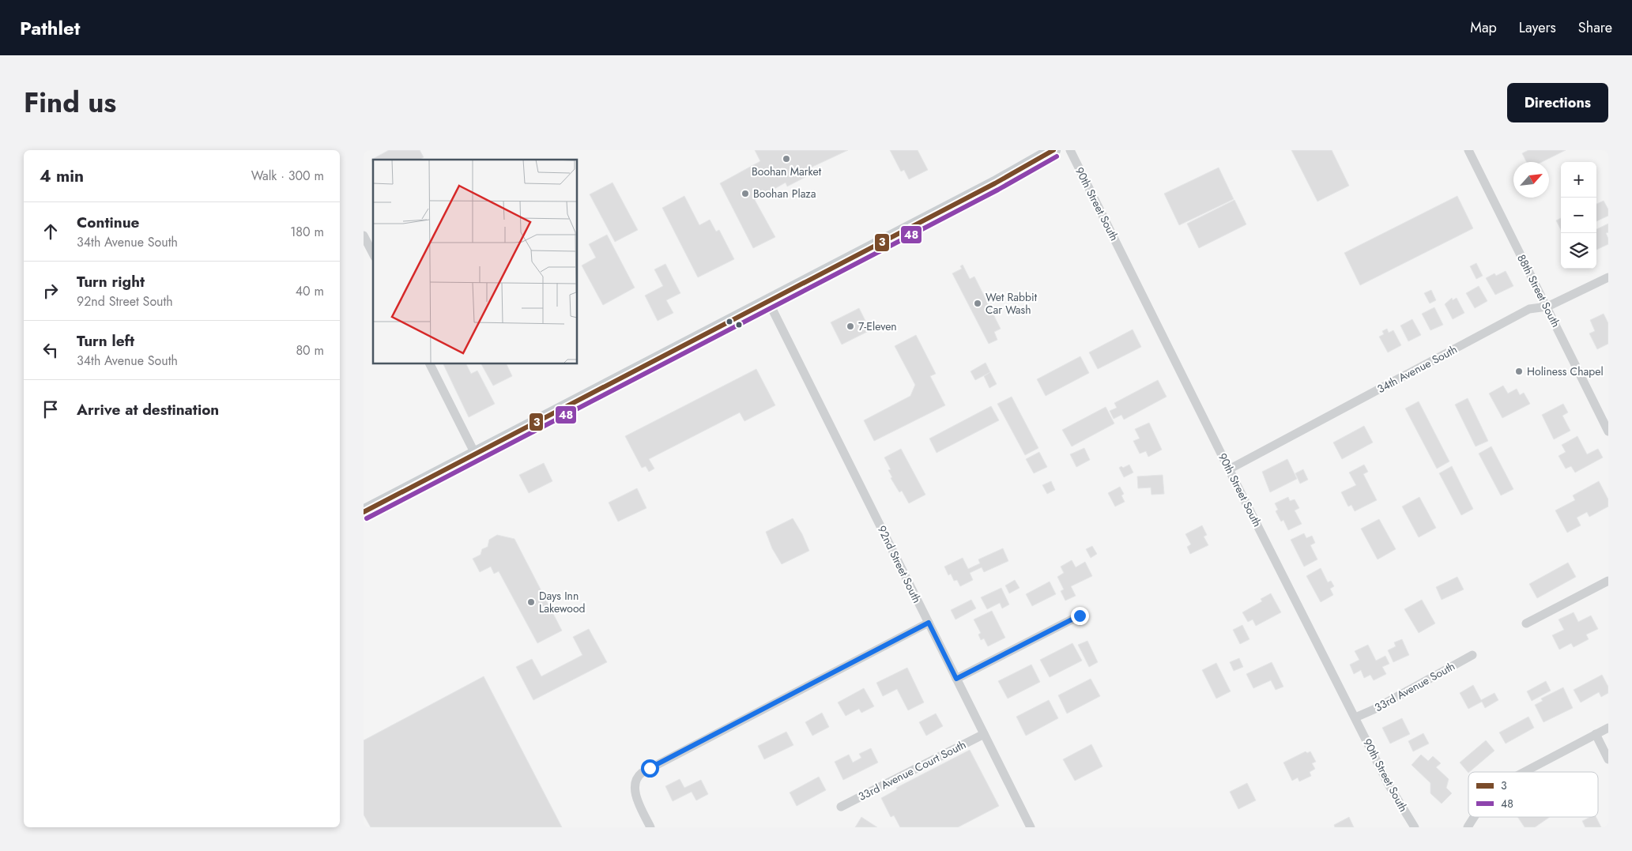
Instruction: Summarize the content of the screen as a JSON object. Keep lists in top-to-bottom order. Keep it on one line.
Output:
{"streets":{"street":["90th Street South","88th Street South","34th Avenue South","92nd Street South","33rd Avenue South","33rd Avenue Court South"]},"crossings":[["90th Street South","34th Avenue South"],["90th Street South","33rd Avenue South"],["88th Street South","34th Avenue South"],["92nd Street South","33rd Avenue Court South"]],"places":["Boohan Market","Boohan Plaza","Wet Rabbit Car Wash","7-Eleven","Holiness Chapel","Days Inn Lakewood"],"lines":["transit line 3","transit line 48"],"legend":["3","48"],"north":"top right","page":{"header":"Pathlet","nav":["Map","Layers","Share"],"title":"Find us","buttons":"Directions","heading":["4 min","Walk · 300 m"],"map_buttons":["+","−"],"list":[["Continue","34th Avenue South","180 m"],["Turn right","92nd Street South","40 m"],["Turn left","34th Avenue South","80 m"],"Arrive at destination"]}}
